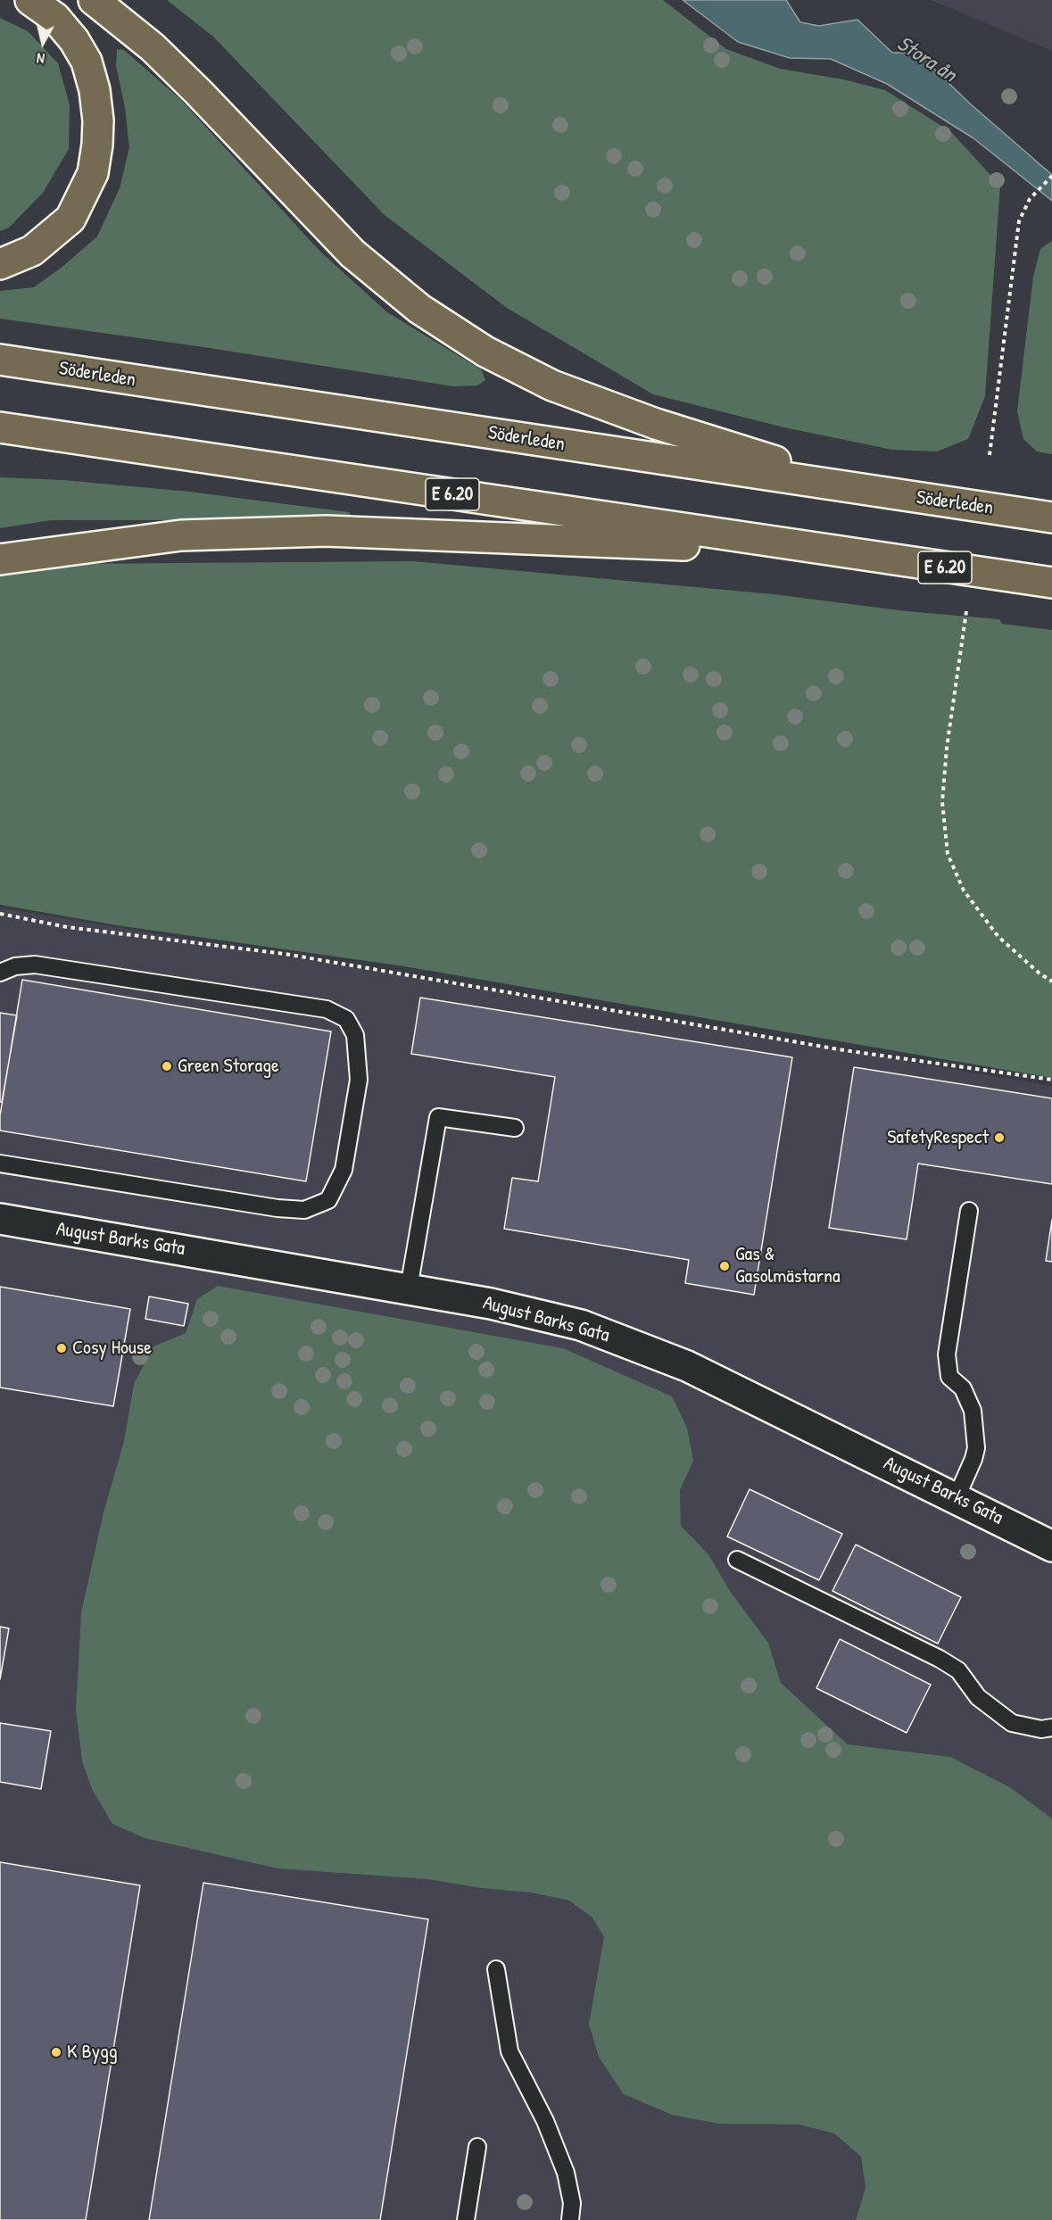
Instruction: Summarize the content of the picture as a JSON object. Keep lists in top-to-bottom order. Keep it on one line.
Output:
{"streets":{"highway":["Söderleden","E 6.20"],"street":["August Barks Gata"]},"water":["Stora ån"],"places":["Green Storage","SafetyRespect","Gas & Gasolmästarna","Cosy House","K Bygg"],"north":"bottom"}
